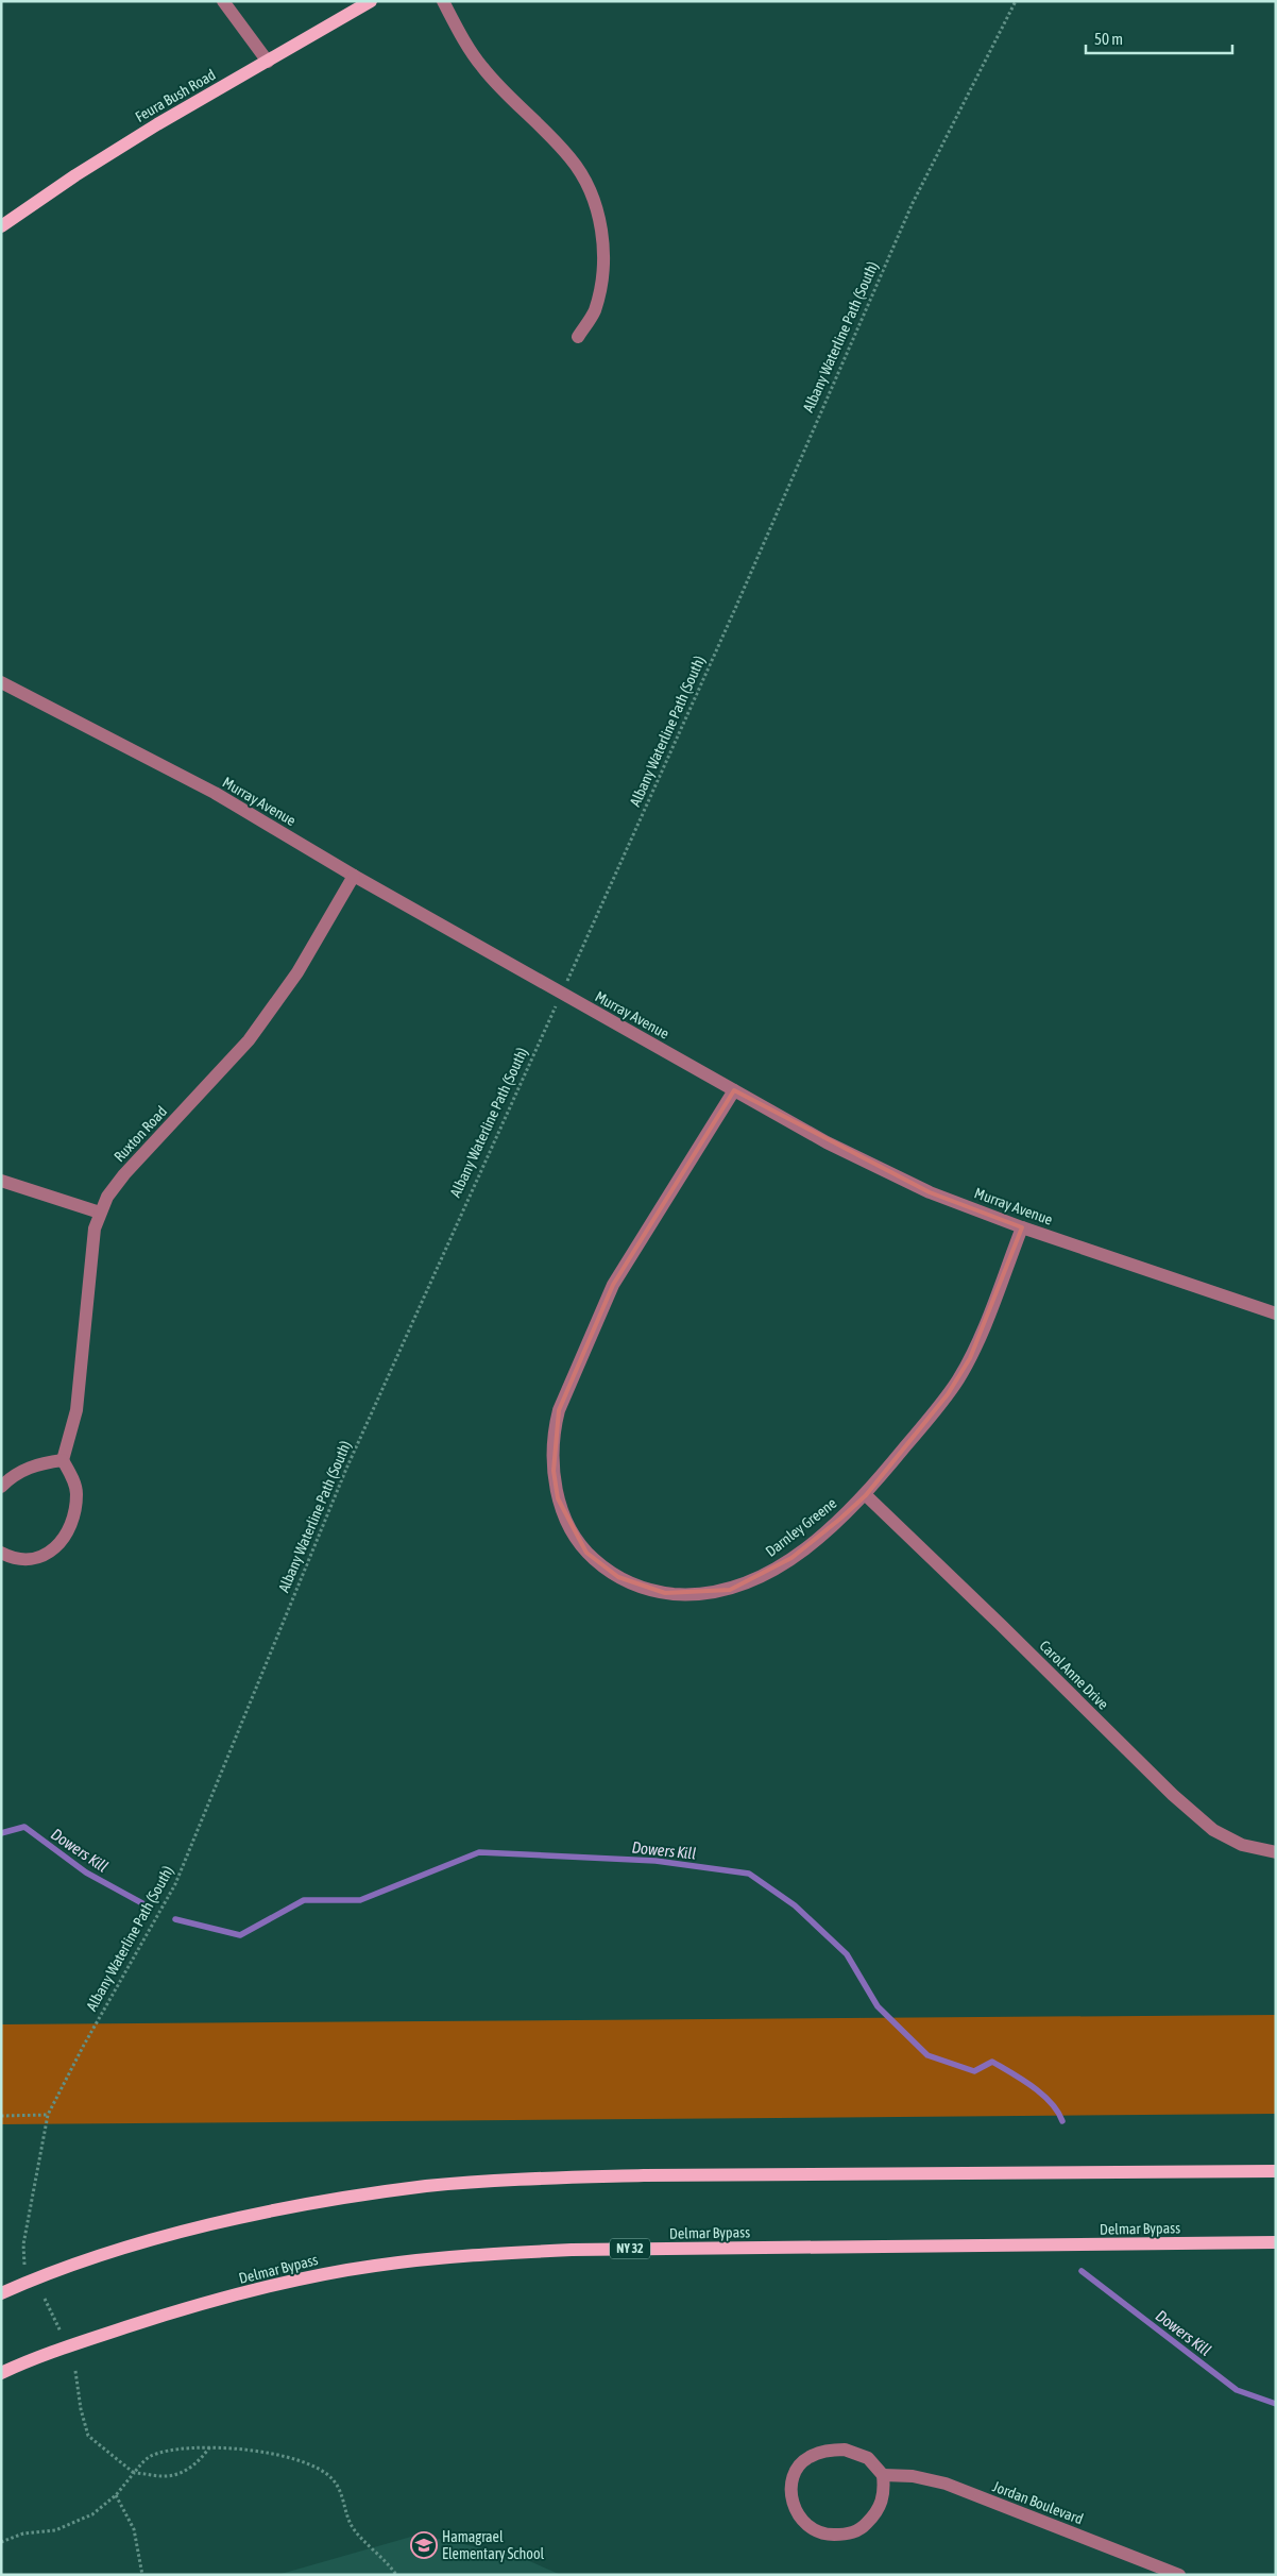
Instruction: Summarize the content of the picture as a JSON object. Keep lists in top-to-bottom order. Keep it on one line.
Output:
{"streets":{"main road":["Feura Bush Road","Delmar Bypass","NY 32"],"street":["Murray Avenue","Ruxton Road","Darnley Greene","Carol Anne Drive","Jordan Boulevard"],"path":["Albany Waterline Path (South)"]},"crossings":[["Albany Waterline Path (South)","Murray Avenue"],["Murray Avenue","Ruxton Road"],["Murray Avenue","Darnley Greene"],["Darnley Greene","Carol Anne Drive"]],"water":["Dowers Kill"],"places":{"school or university":["Hamagrael Elementary School"]},"scale_bar":"50 m"}
